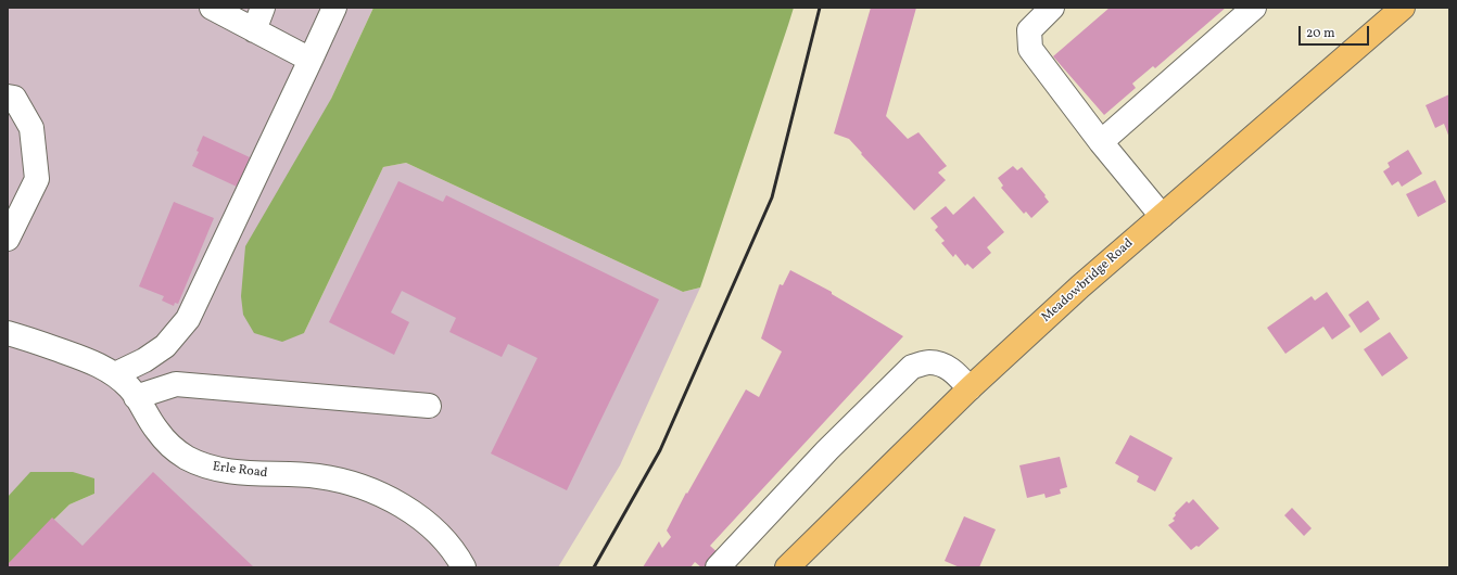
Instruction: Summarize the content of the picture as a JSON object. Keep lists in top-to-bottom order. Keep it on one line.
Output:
{"streets":{"main road":["Meadowbridge Road"],"street":["Erle Road"]},"scale_bar":"20 m"}
